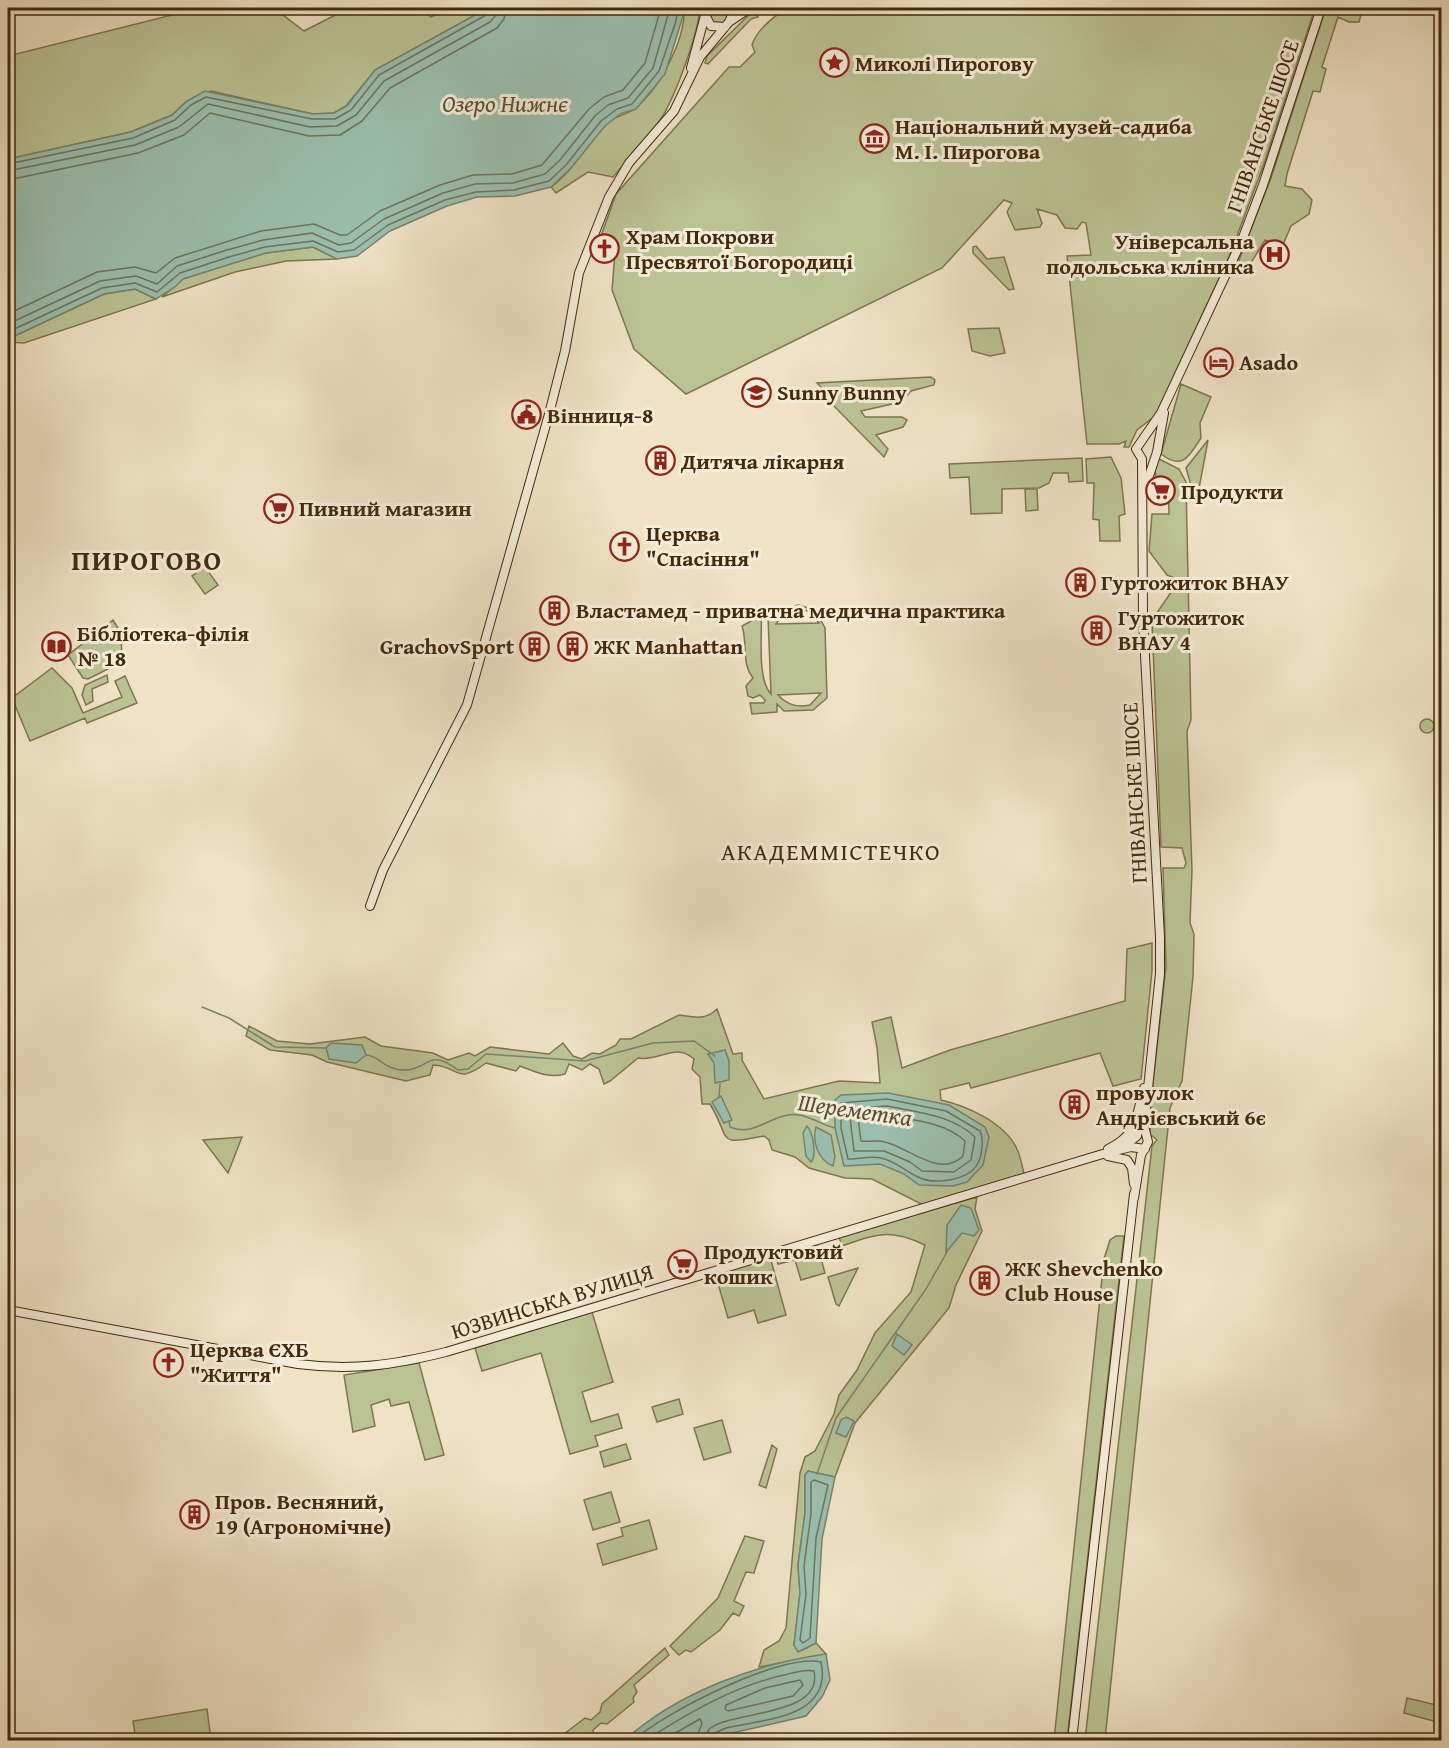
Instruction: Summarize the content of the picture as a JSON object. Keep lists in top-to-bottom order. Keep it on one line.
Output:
{"streets":{"main road":["ГНІВАНСЬКЕ ШОСЕ","ЮЗВИНСЬКА ВУЛИЦЯ"]},"districts":["ПИРОГОВО","АКАДЕММІСТЕЧКО"],"water":["Озеро Нижнє","Шереметка"],"places":{"place":["Миколі Пирогову"],"museum":["Національний музей-садиба М. І. Пирогова"],"church":["Храм Покрови Пресвятої Богородиці","Церква \"Спасіння\"","Церква ЄХБ \"Життя\""],"hospital":["Універсальна подольська кліника"],"hotel":["Asado"],"school or university":["Sunny Bunny"],"public building":["Вінниця-8"],"building":["Дитяча лікарня","Гуртожиток ВНАУ","Властамед - приватна медична практика","Гуртожиток ВНАУ 4","GrachovSport","ЖК Manhattan","провулок Андрієвський 6є","ЖК Shevchenko Club House","Пров. Весняний, 19 (Агрономічне)"],"supermarket":["Продукти","Пивний магазин","Продуктовий кошик"],"library":["Бібліотека-філія № 18"]}}
